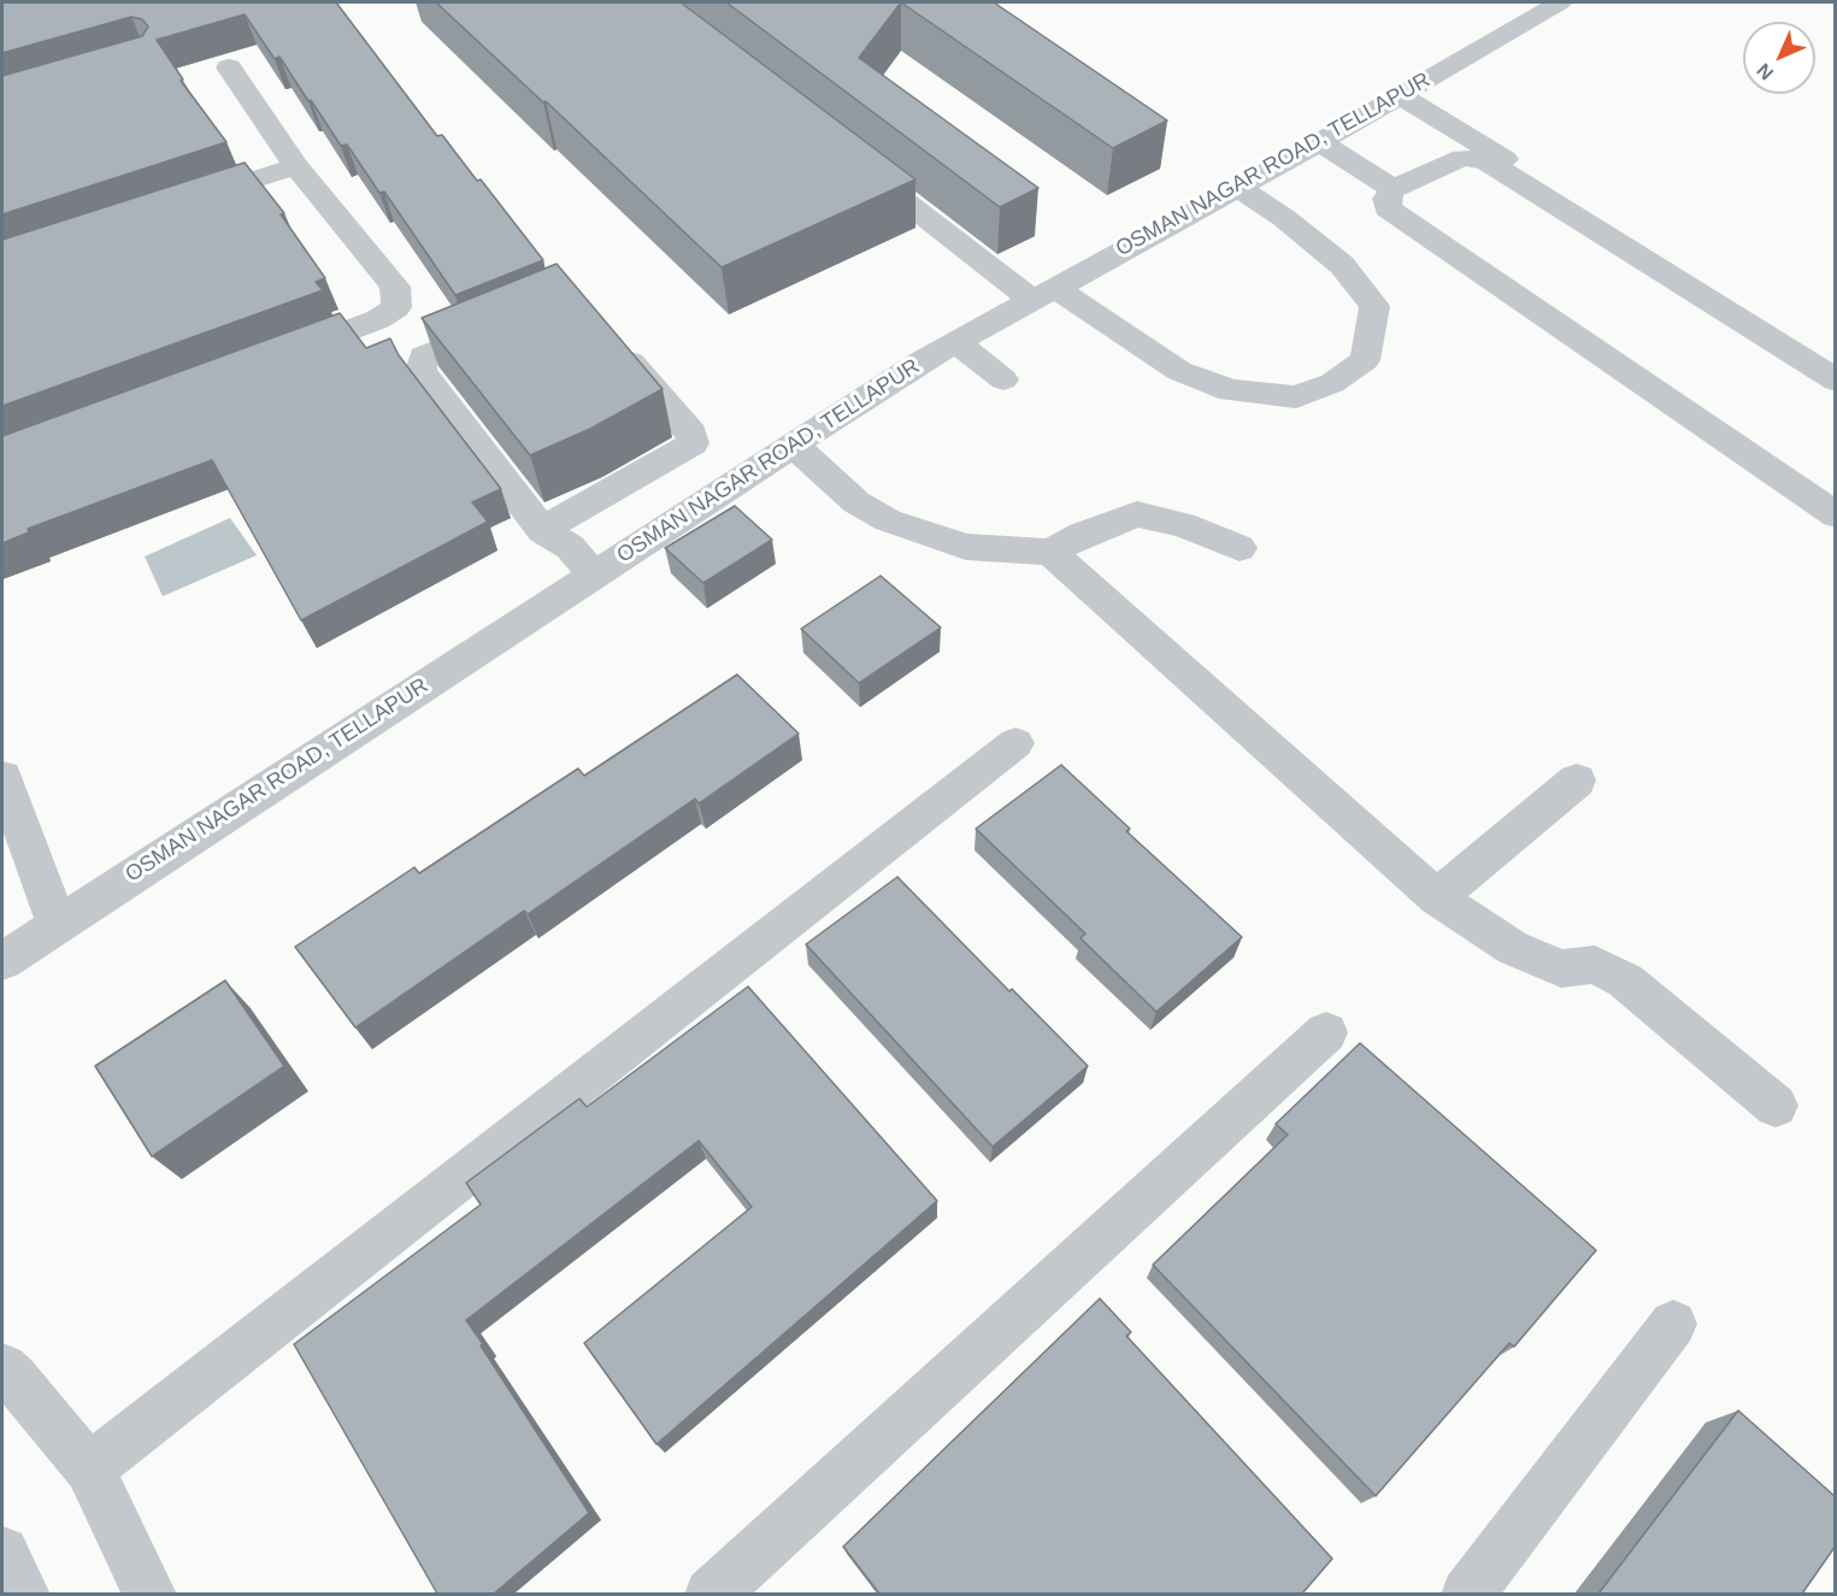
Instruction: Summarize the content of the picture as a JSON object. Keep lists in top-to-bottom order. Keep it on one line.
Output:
{"streets":{"street":["OSMAN NAGAR ROAD, TELLAPUR"]},"north":"bottom left"}
